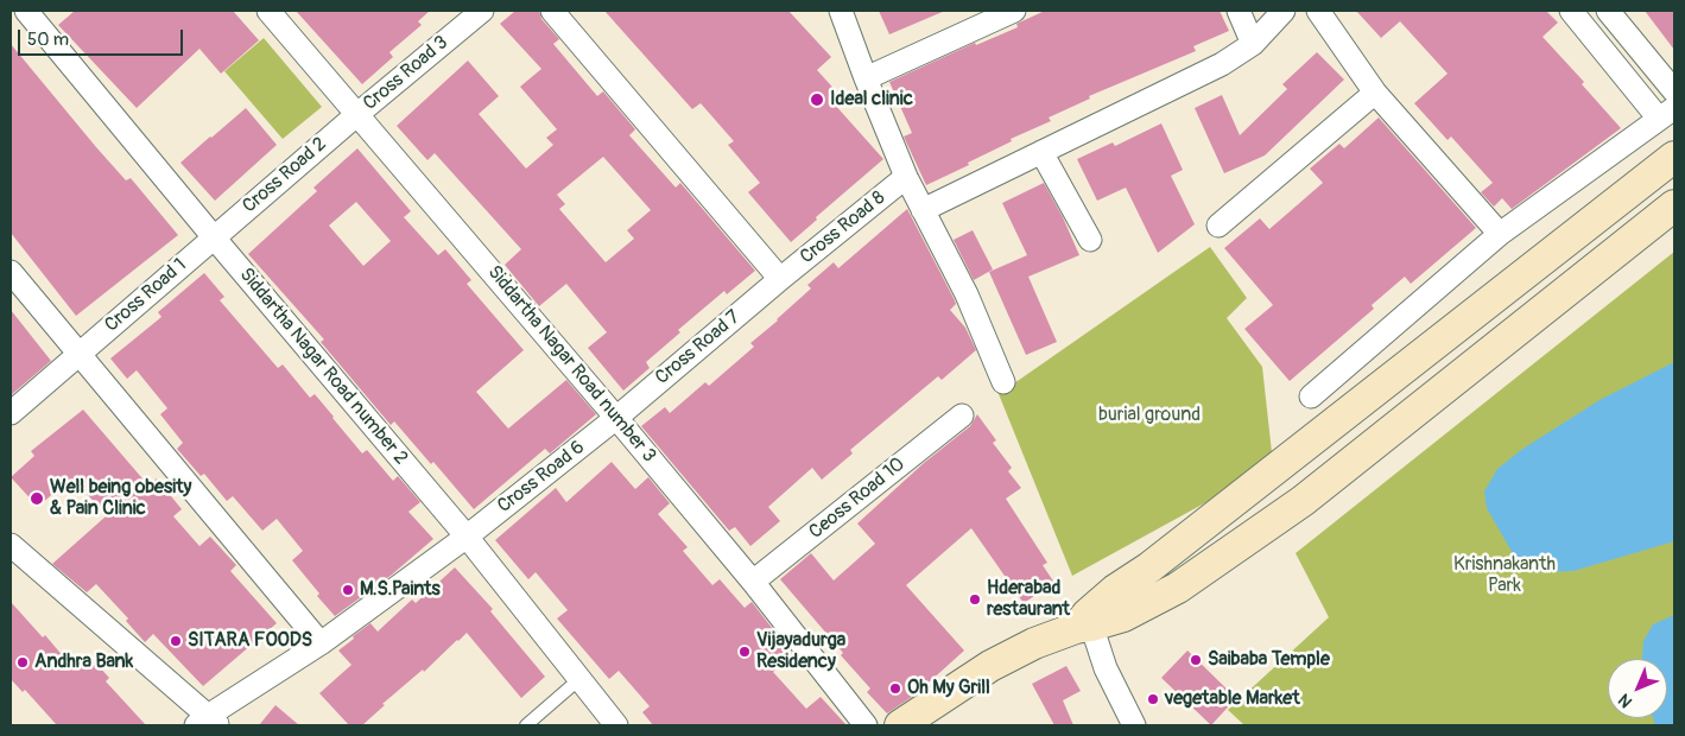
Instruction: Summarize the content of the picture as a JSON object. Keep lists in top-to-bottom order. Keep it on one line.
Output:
{"streets":{"street":["Cross Road 3","Cross Road 2","Cross Road 8","Cross Road 1","Cross Road 7","Siddartha Nagar Road number 3","Siddartha Nagar Road number 2","Cross Road 6","Ceoss Road 10"]},"crossings":[["Cross Road 3","Cross Road 2"],["Cross Road 3","Siddartha Nagar Road number 3"],["Cross Road 2","Cross Road 1"],["Cross Road 2","Siddartha Nagar Road number 3"],["Cross Road 2","Siddartha Nagar Road number 2"],["Cross Road 8","Cross Road 7"],["Cross Road 1","Siddartha Nagar Road number 2"],["Cross Road 7","Siddartha Nagar Road number 3"],["Cross Road 7","Cross Road 6"],["Siddartha Nagar Road number 3","Cross Road 6"],["Siddartha Nagar Road number 3","Ceoss Road 10"],["Siddartha Nagar Road number 2","Cross Road 6"]],"parks":["burial ground","Krishnakanth Park"],"places":["Ideal clinic","Well being obesity & Pain Clinic","M.S.Paints","Hderabad restaurant","SITARA FOODS","Vijayadurga Residency","Saibaba Temple","Andhra Bank","Oh My Grill","vegetable Market"],"scale_bar":"50 m","north":"bottom left"}
